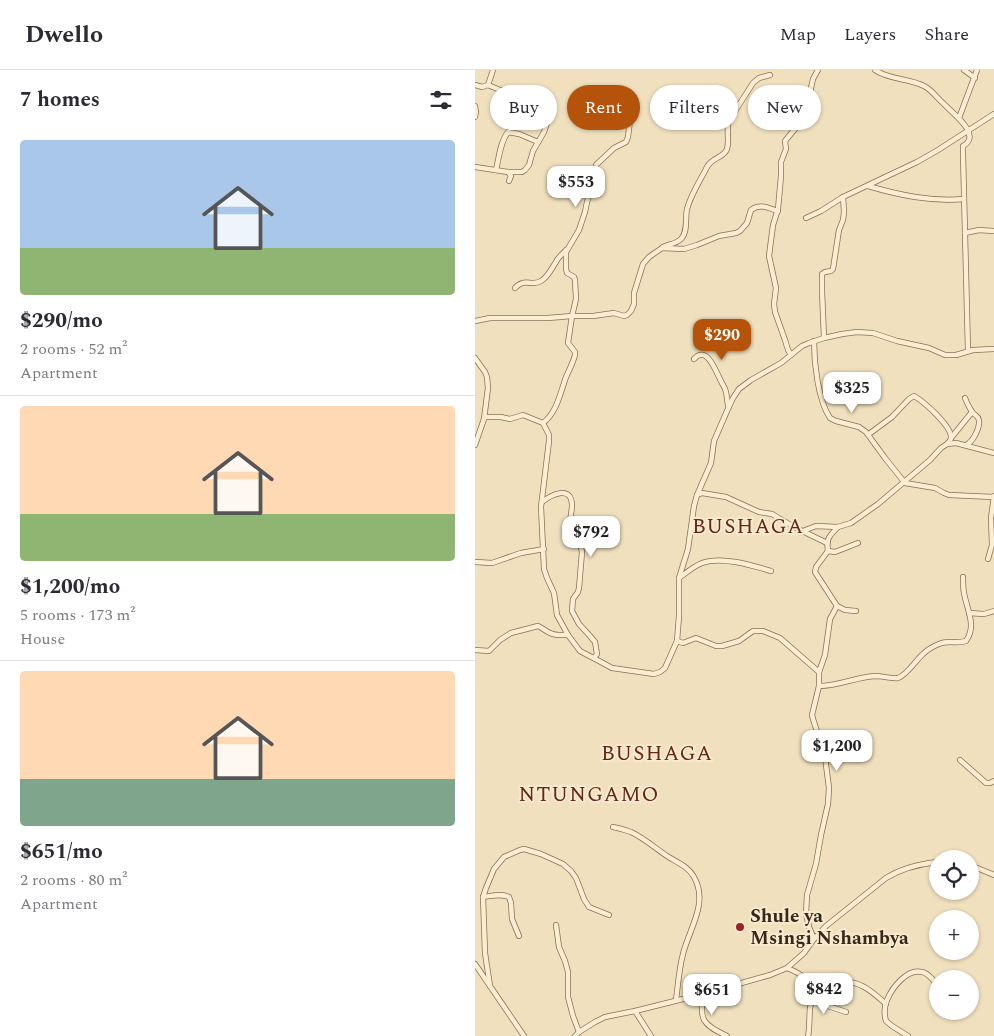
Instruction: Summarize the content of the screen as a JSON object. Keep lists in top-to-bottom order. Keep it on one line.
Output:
{"districts":["BUSHAGA","BUSHAGA","NTUNGAMO"],"places":["Shule ya Msingi Nshambya"],"page":{"header":"Dwello","nav":["Map","Layers","Share"],"heading":"7 homes","chip":["Buy","Rent","Filters","New"],"list":[{"name":"$290/mo","note":"2 rooms · 52 m² · Apartment"},{"name":"$1,200/mo","note":"5 rooms · 173 m² · House"},{"name":"$651/mo","note":"2 rooms · 80 m² · Apartment"}],"price":["$553","$290","$325","$792","$1,200","$842","$651"],"map_buttons":["+","−"]}}
